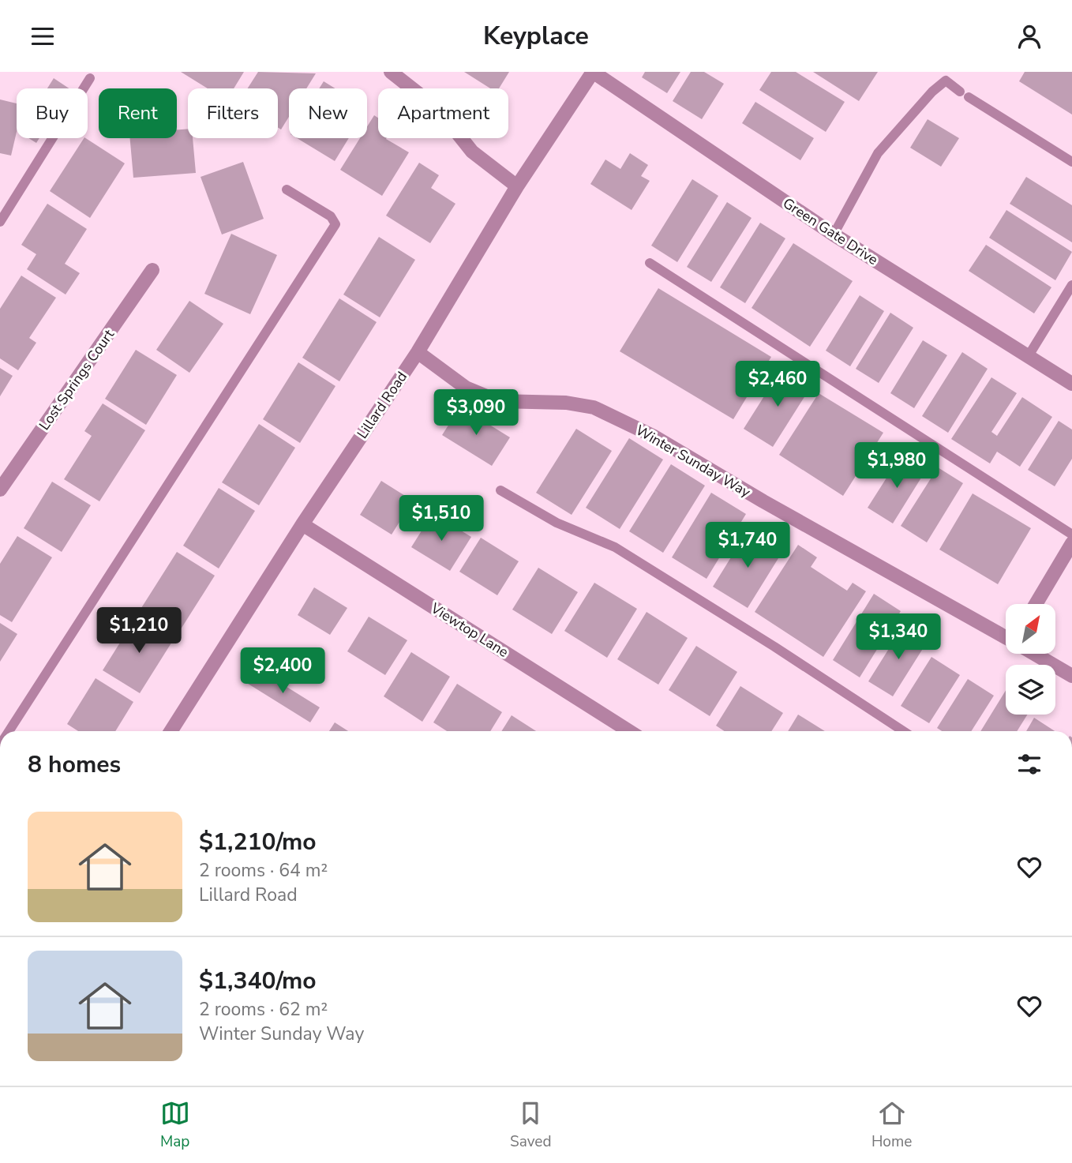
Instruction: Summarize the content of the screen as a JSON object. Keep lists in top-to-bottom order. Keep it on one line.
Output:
{"streets":{"street":["Green Gate Drive","Lost Springs Court","Lillard Road","Winter Sunday Way","Viewtop Lane"]},"crossings":[["Green Gate Drive","Lillard Road"],["Lillard Road","Winter Sunday Way"],["Lillard Road","Viewtop Lane"]],"north":"top right","page":{"header":"Keyplace","chip":["Buy","Rent","Filters","New","Apartment"],"price":["$2,460","$3,090","$1,980","$1,510","$1,740","$1,210","$1,340","$2,400"],"heading":"8 homes","list":[{"name":"$1,210/mo","note":"2 rooms · 64 m² · Lillard Road"},{"name":"$1,340/mo","note":"2 rooms · 62 m² · Winter Sunday Way"}],"tabs":["Map","Saved","Home"]}}
